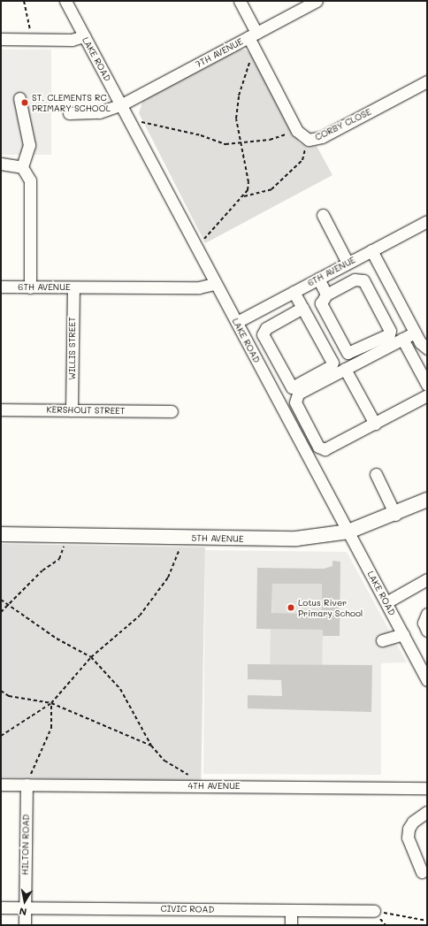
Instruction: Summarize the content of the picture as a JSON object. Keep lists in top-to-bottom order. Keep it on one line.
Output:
{"streets":{"main road":["5TH AVENUE"],"street":["7TH AVENUE","LAKE ROAD","CORBY CLOSE","6TH AVENUE","WILLIS STREET","KERSHOUT STREET","4TH AVENUE","HILTON ROAD","CIVIC ROAD"]},"crossings":[["7TH AVENUE","LAKE ROAD"],["7TH AVENUE","CORBY CLOSE"],["LAKE ROAD","6TH AVENUE"],["LAKE ROAD","5TH AVENUE"],["6TH AVENUE","WILLIS STREET"],["WILLIS STREET","KERSHOUT STREET"],["4TH AVENUE","HILTON ROAD"],["HILTON ROAD","CIVIC ROAD"]],"places":["ST. CLEMENTS RC PRIMARY SCHOOL","Lotus River Primary School"],"north":"bottom"}
